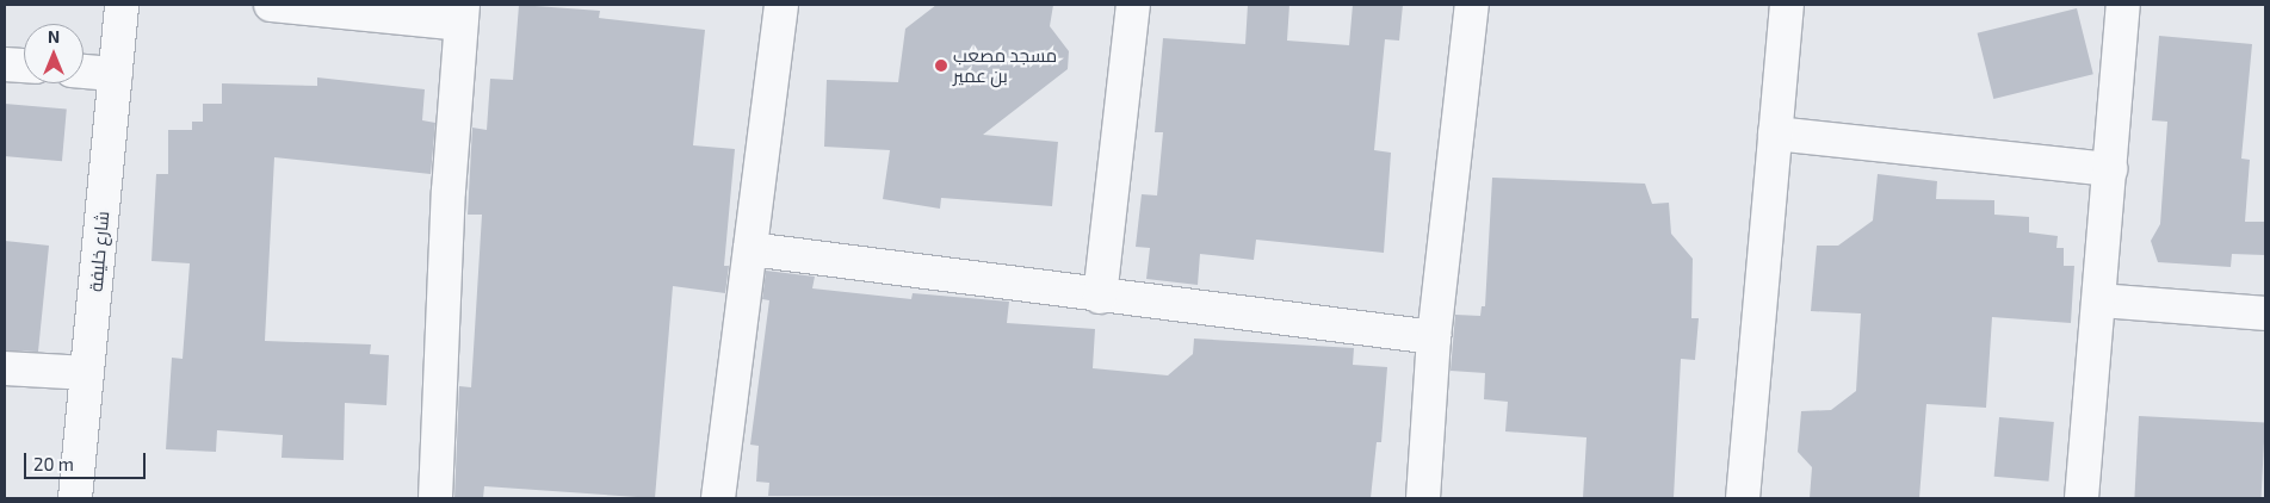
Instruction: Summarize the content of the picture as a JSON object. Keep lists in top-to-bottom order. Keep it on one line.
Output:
{"streets":{"street":["شارع خليفة"]},"places":["مسجد مصعب بن عمير"],"scale_bar":"20 m","north":"top"}
